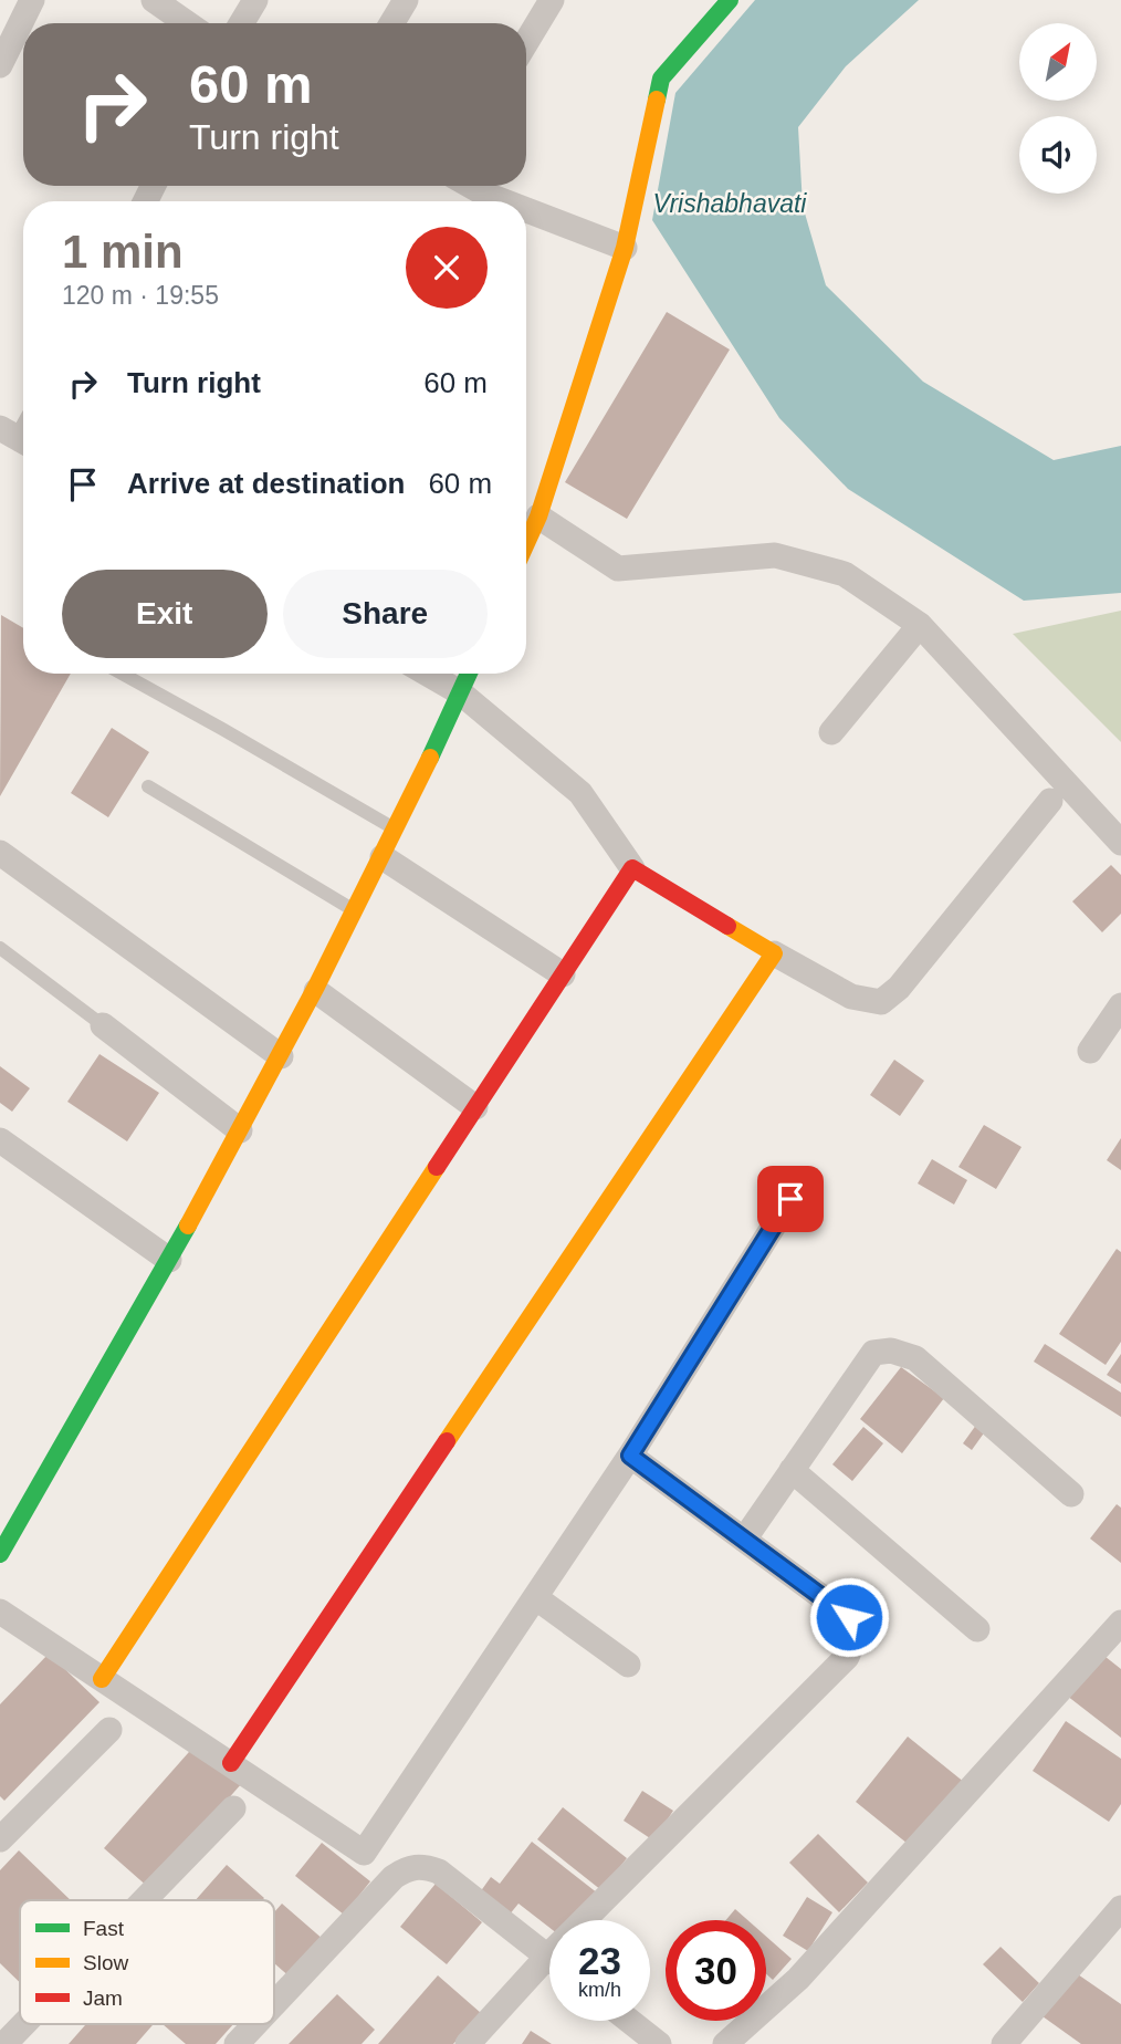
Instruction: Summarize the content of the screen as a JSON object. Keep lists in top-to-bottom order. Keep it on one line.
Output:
{"water":["Vrishabhavati"],"legend":["Fast","Slow","Jam"],"north":"top right","page":{"turn":["60 m","Turn right"],"heading":["1 min","120 m · 19:55"],"list":[{"name":"Turn right","value":"60 m"},{"name":"Arrive at destination","value":"60 m"}],"buttons":["Exit","Share"],"speed":"23 km/h","limit":"30"}}
